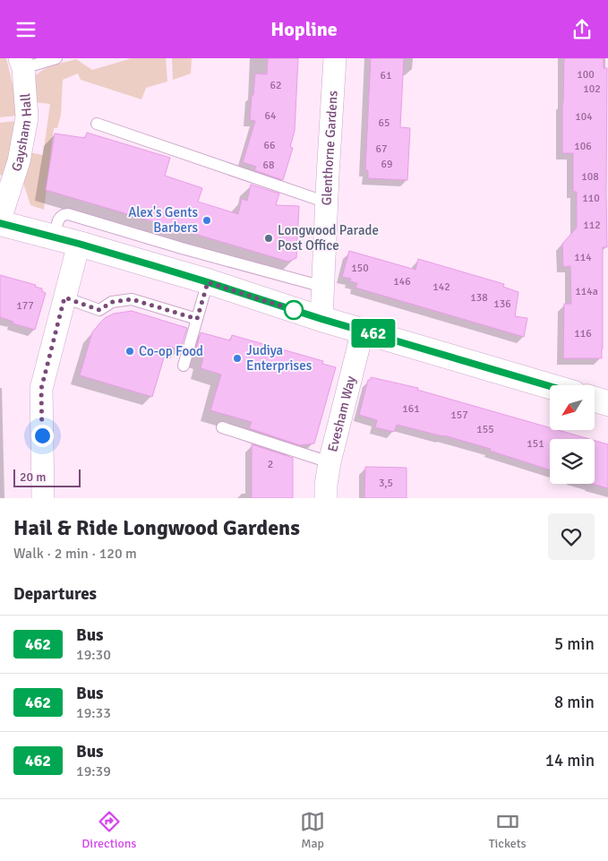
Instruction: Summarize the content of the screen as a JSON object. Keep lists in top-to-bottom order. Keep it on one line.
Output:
{"streets":{"street":["Gaysham Hall","Glenthorne Gardens","Evesham Way"]},"places":["Alex's Gents Barbers","Longwood Parade Post Office","Co-op Food","Judiya Enterprises"],"lines":["bus line 462"],"house_numbers":["100","61","62","102","64","104","65","66","106","67","69","68","108","110","112","114","150","146","142","114a","138","136","177","116","161","157","155","151","2","3,5"],"scale_bar":"20 m","north":"bottom left","page":{"header":"Hopline","on_map":"462","scale":"20 m","heading":[["Hail & Ride Longwood Gardens","Walk · 2 min · 120 m"],"Departures"],"list":[{"mark":"462","name":"Bus","note":"19:30","value":"5 min"},{"mark":"462","name":"Bus","note":"19:33","value":"8 min"},{"mark":"462","name":"Bus","note":"19:39","value":"14 min"}],"tabs":["Directions","Map","Tickets"]}}
